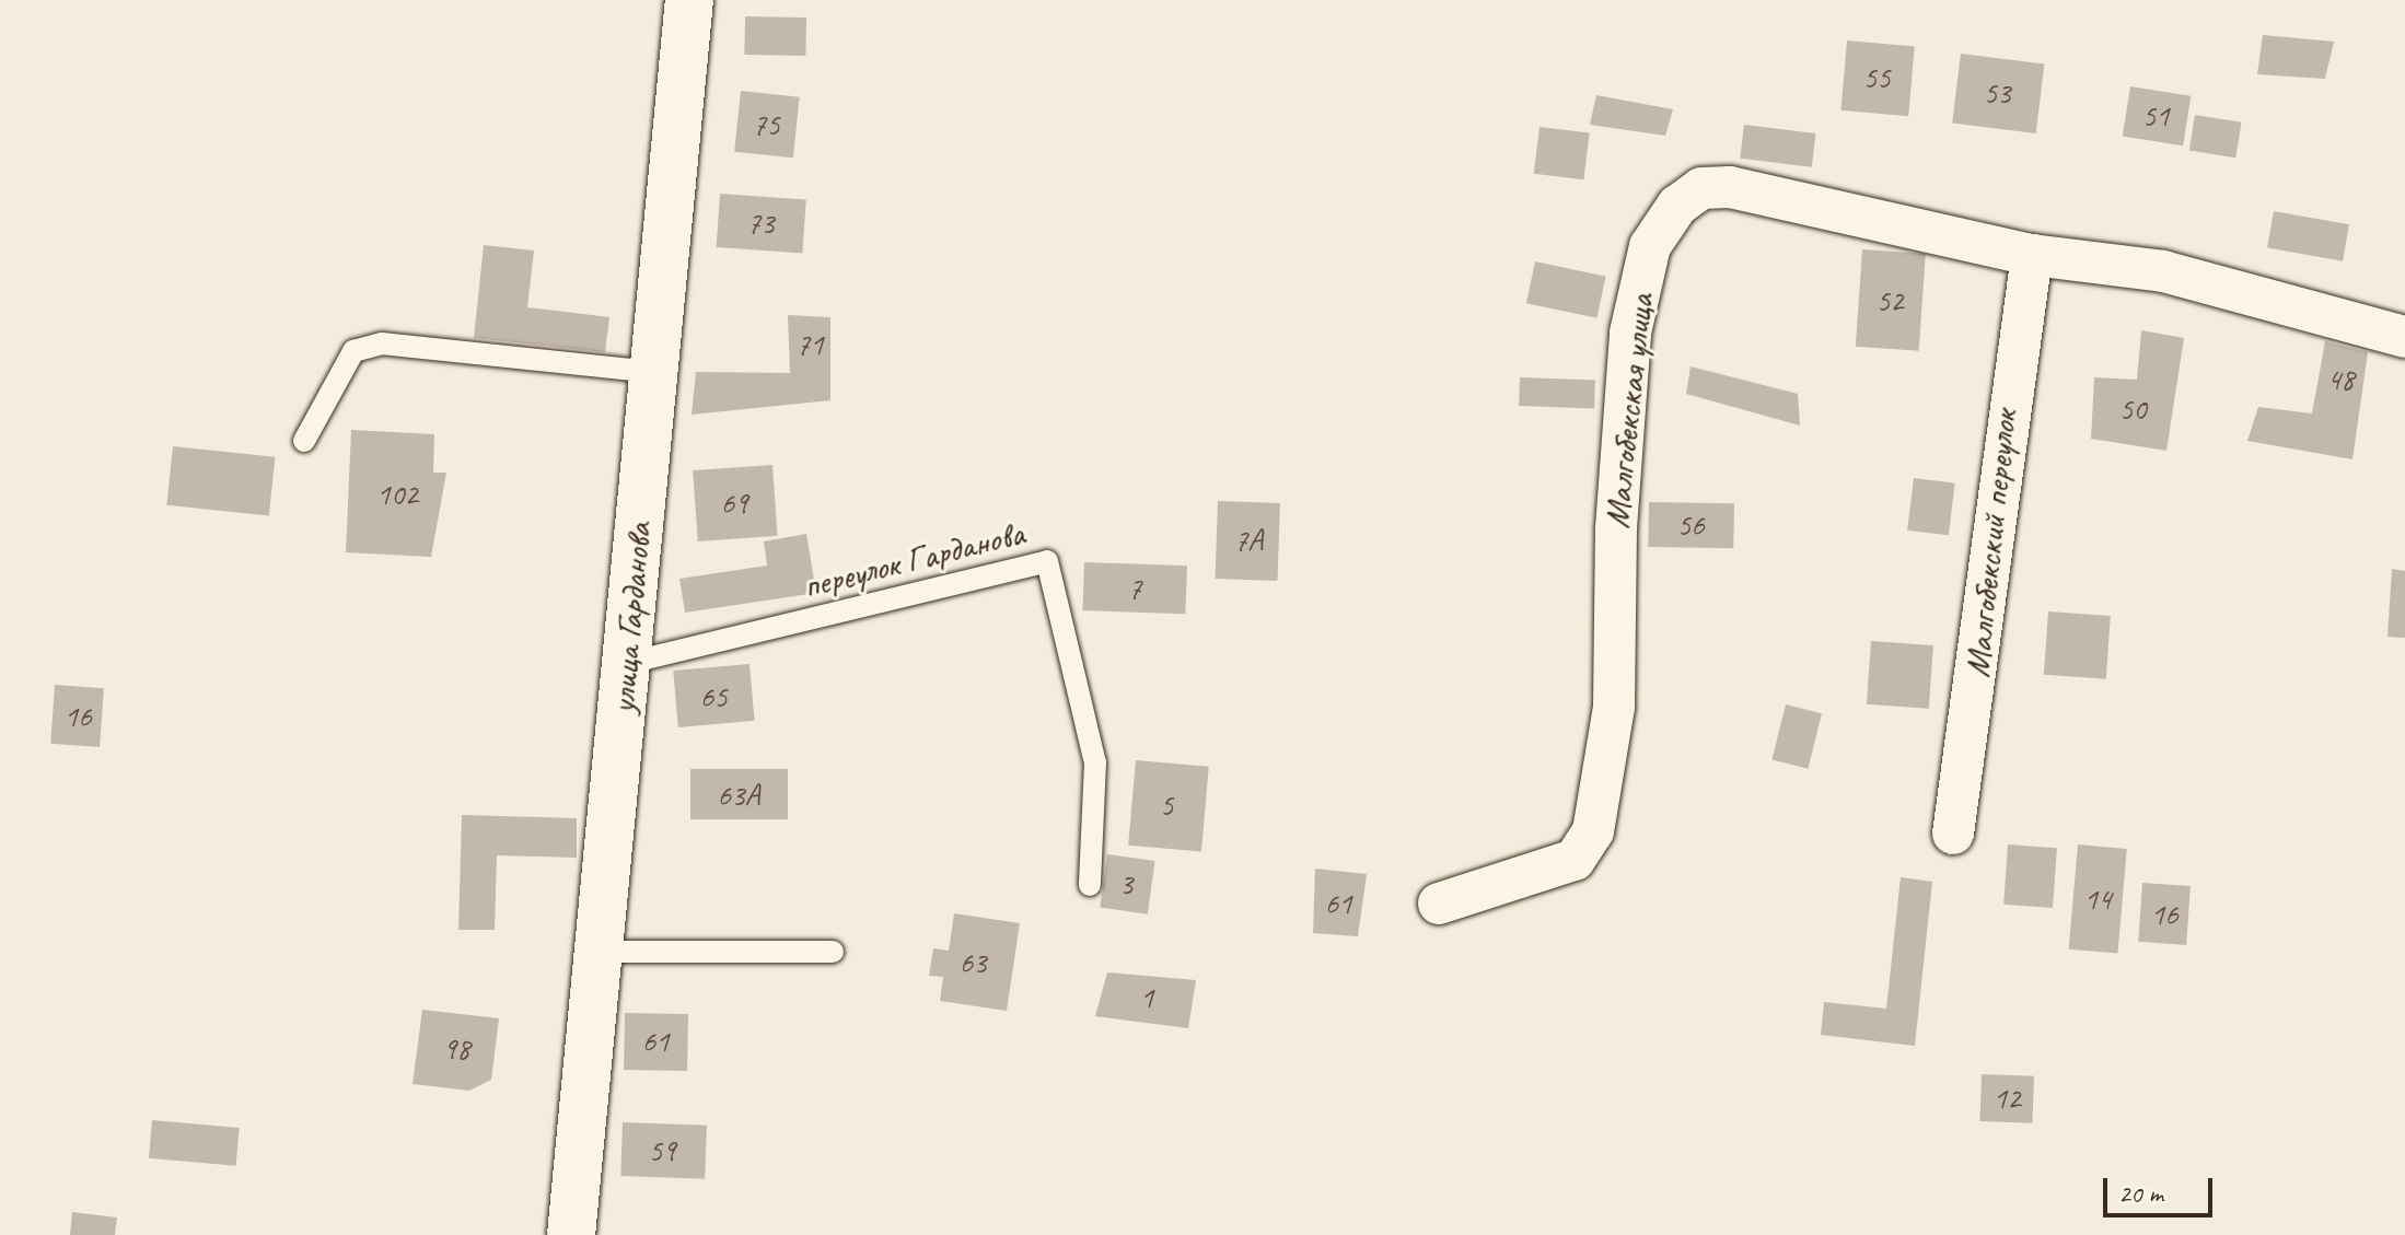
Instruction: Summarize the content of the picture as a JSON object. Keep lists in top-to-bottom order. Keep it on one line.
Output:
{"streets":{"street":["Малгобекская улица","Малгобекский переулок","улица Гарданова"],"lane":["переулок Гарданова"]},"crossings":[["Малгобекская улица","Малгобекский переулок"],["переулок Гарданова","улица Гарданова"]],"house_numbers":["55","53","51","75","73","52","71","48","50","102","69","56","7А","7","65","16","63А","5","3","14","61","16","63","1","61","98","12","59"],"scale_bar":"20 m"}
